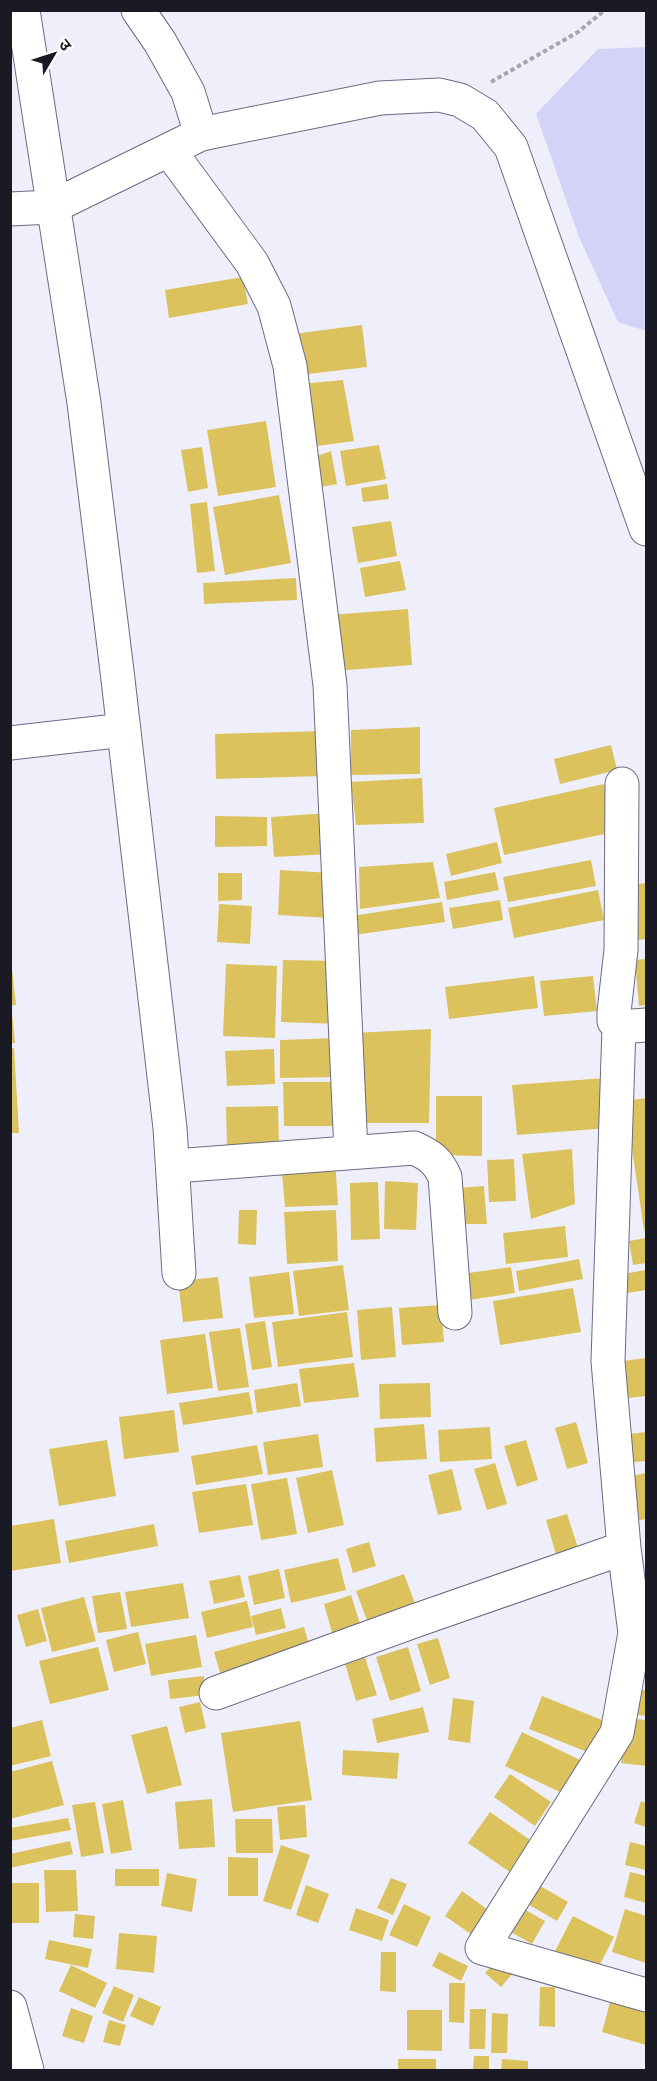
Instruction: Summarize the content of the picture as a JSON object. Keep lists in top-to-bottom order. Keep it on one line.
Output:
{"north":"top right"}
